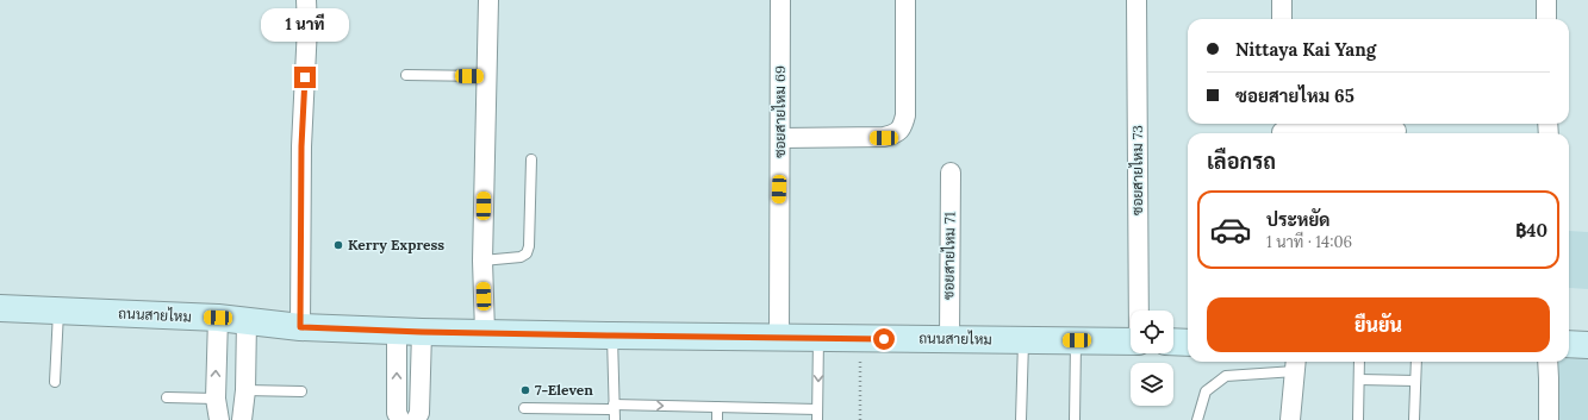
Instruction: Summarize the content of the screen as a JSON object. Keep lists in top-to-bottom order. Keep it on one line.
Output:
{"streets":{"main road":["ถนนสายไหม"],"street":["ซอยสายไหม 69","ซอยสายไหม 73","ซอยสายไหม 71"]},"crossings":[["ซอยสายไหม 69","ถนนสายไหม"],["ซอยสายไหม 71","ถนนสายไหม"]],"places":["Kerry Express","7-Eleven"],"page":{"bubble":"1 นาที","banner":["Nittaya Kai Yang","ซอยสายไหม 65"],"heading":"เลือกรถ","list":[{"name":"ประหยัด","note":"1 นาที · 14:06","value":"฿40"}],"buttons":"ยืนยัน"}}
